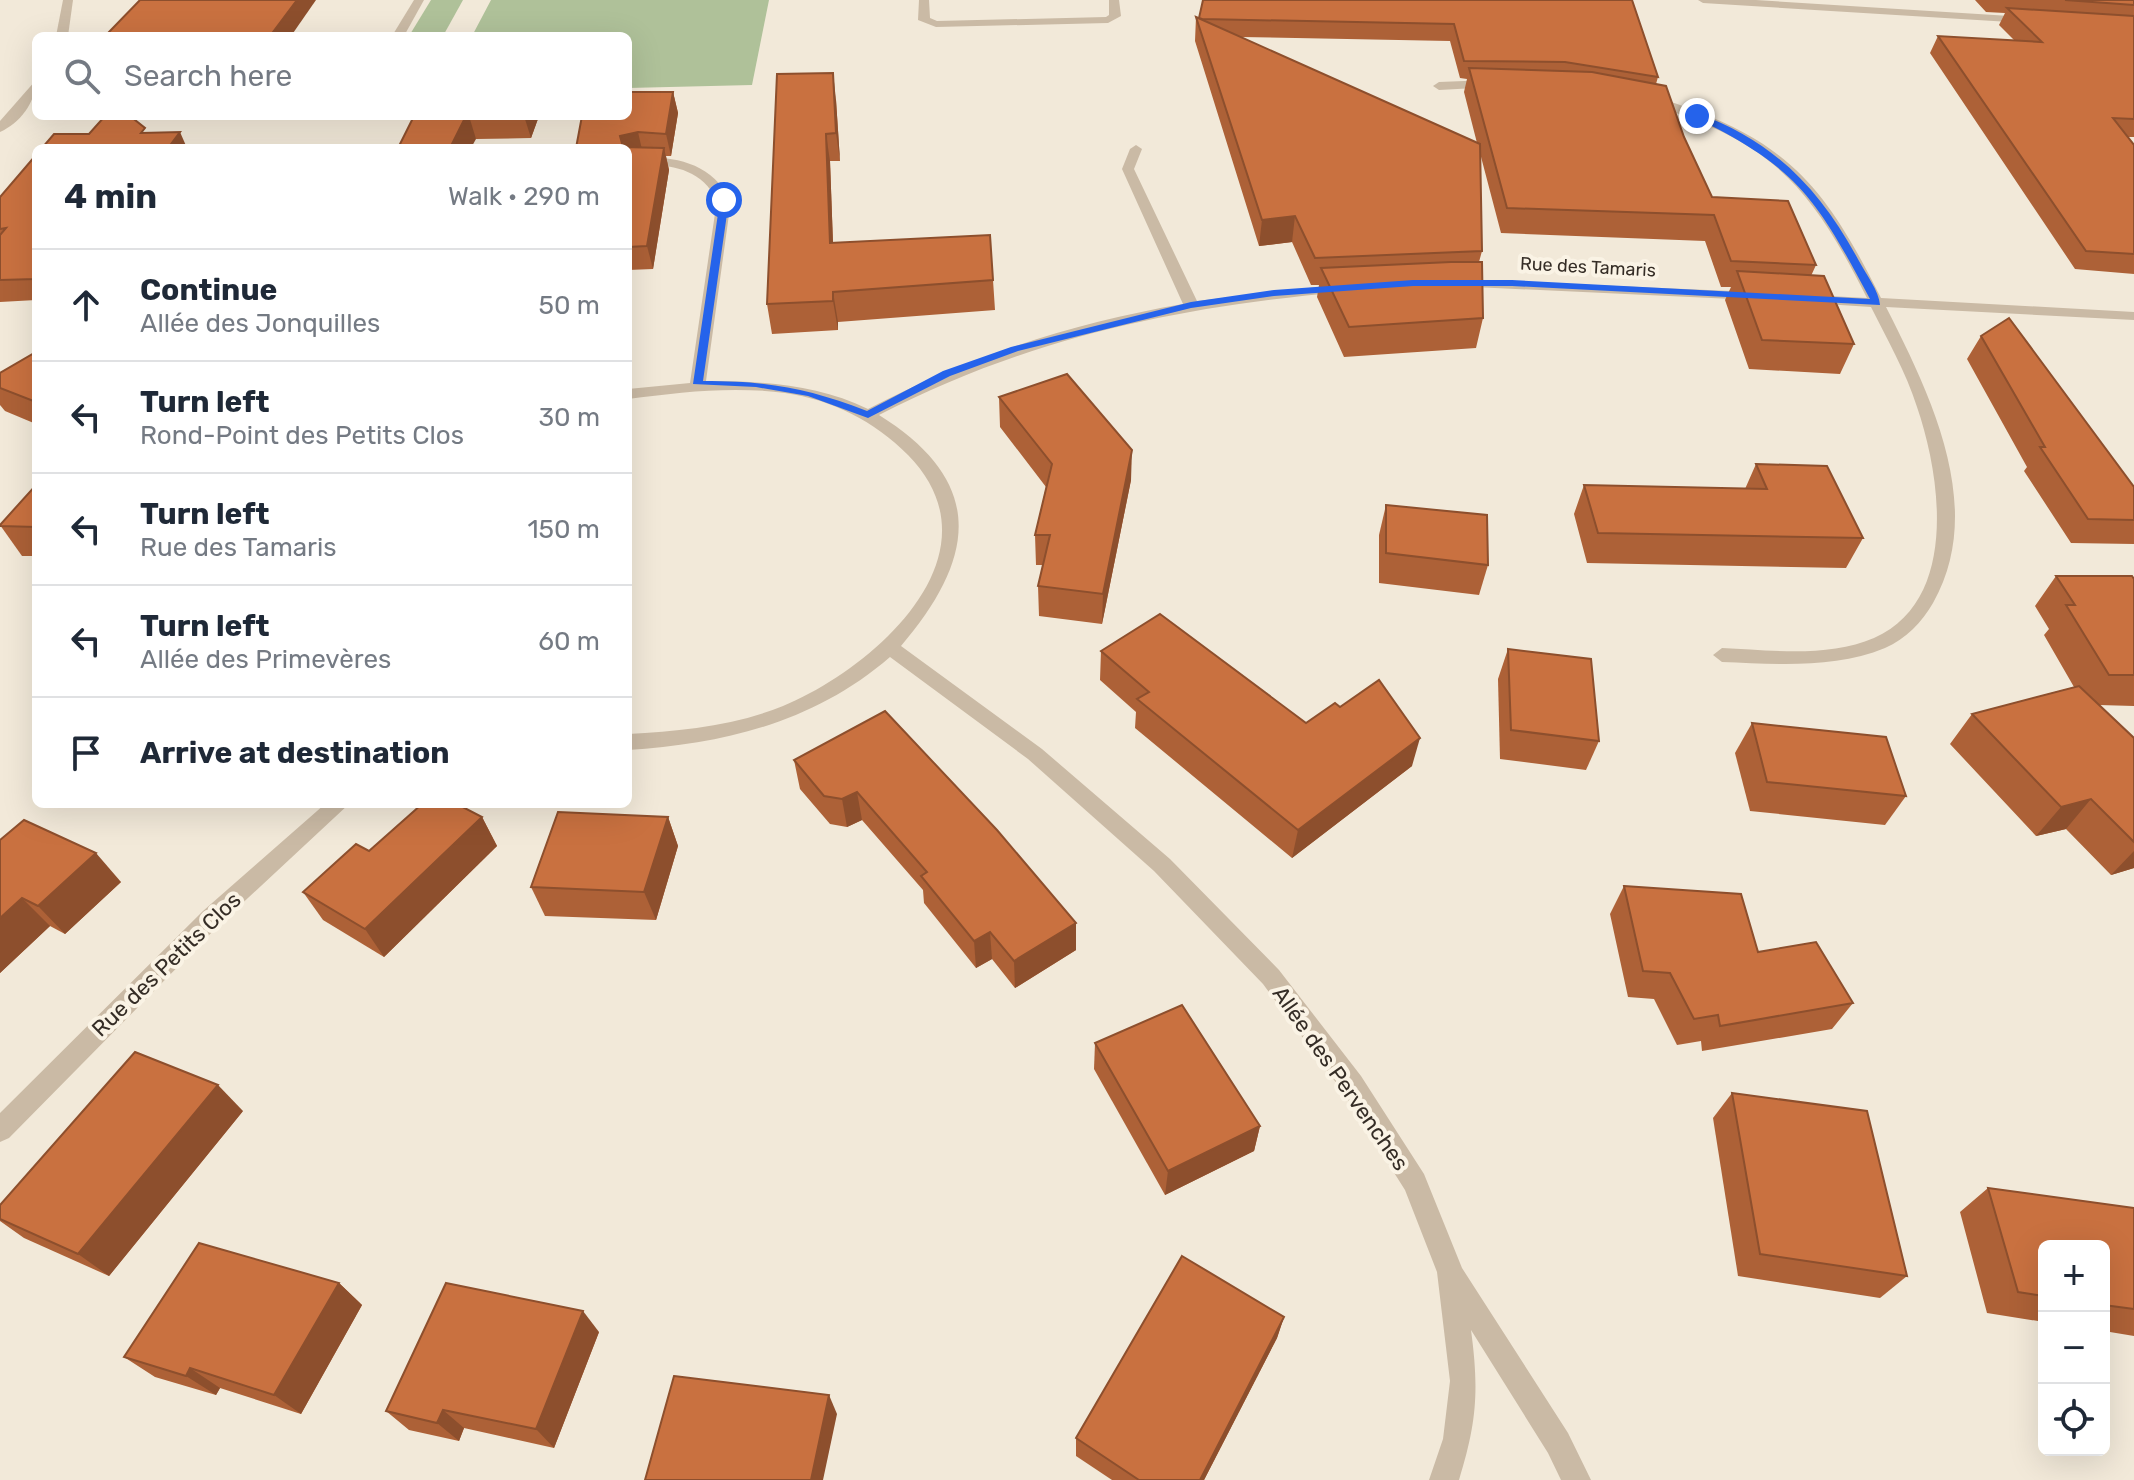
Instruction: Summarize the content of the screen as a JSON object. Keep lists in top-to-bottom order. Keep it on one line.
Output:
{"streets":{"street":["Rue des Tamaris","Rue des Petits Clos","Allée des Pervenches"]},"page":{"search":"Search here","heading":["4 min","Walk · 290 m"],"list":[["Continue","Allée des Jonquilles","50 m"],["Turn left","Rond-Point des Petits Clos","30 m"],["Turn left","Rue des Tamaris","150 m"],["Turn left","Allée des Primevères","60 m"],"Arrive at destination"],"map_buttons":["+","−"]}}
